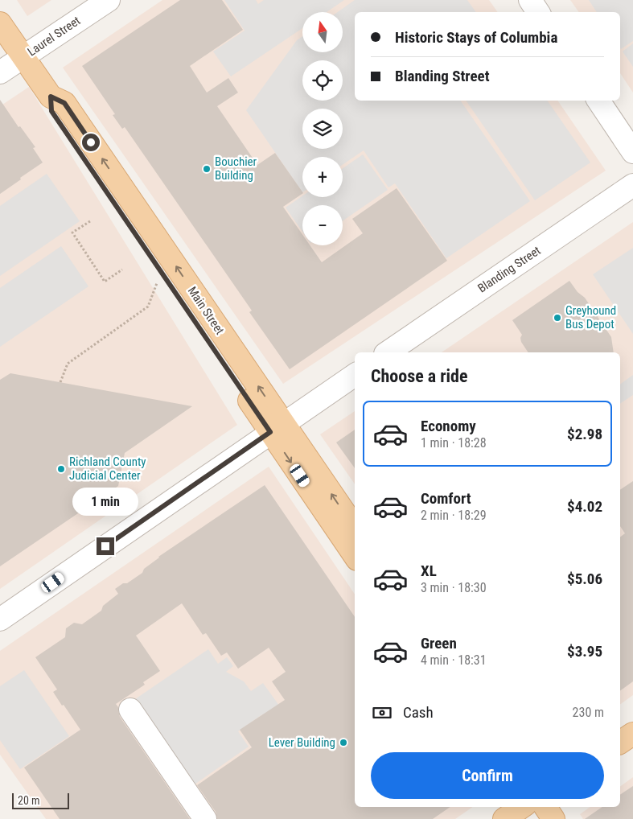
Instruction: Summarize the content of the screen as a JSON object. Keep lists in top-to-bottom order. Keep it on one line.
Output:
{"streets":{"main road":["Main Street"],"street":["Laurel Street","Blanding Street"]},"crossings":[["Laurel Street","Main Street"]],"places":["Bouchier Building","Greyhound Bus Depot","Richland County Judicial Center","Lever Building"],"scale_bar":"20 m","north":"top","page":{"map_buttons":["+","−"],"banner":["Historic Stays of Columbia","Blanding Street"],"heading":"Choose a ride","list":[{"name":"Economy","note":"1 min · 18:28","value":"$2.98"},{"name":"Comfort","note":"2 min · 18:29","value":"$4.02"},{"name":"XL","note":"3 min · 18:30","value":"$5.06"},{"name":"Green","note":"4 min · 18:31","value":"$3.95"}],"bubble":"1 min","pay":["Cash","230 m"],"buttons":"Confirm","scale":"20 m"}}
